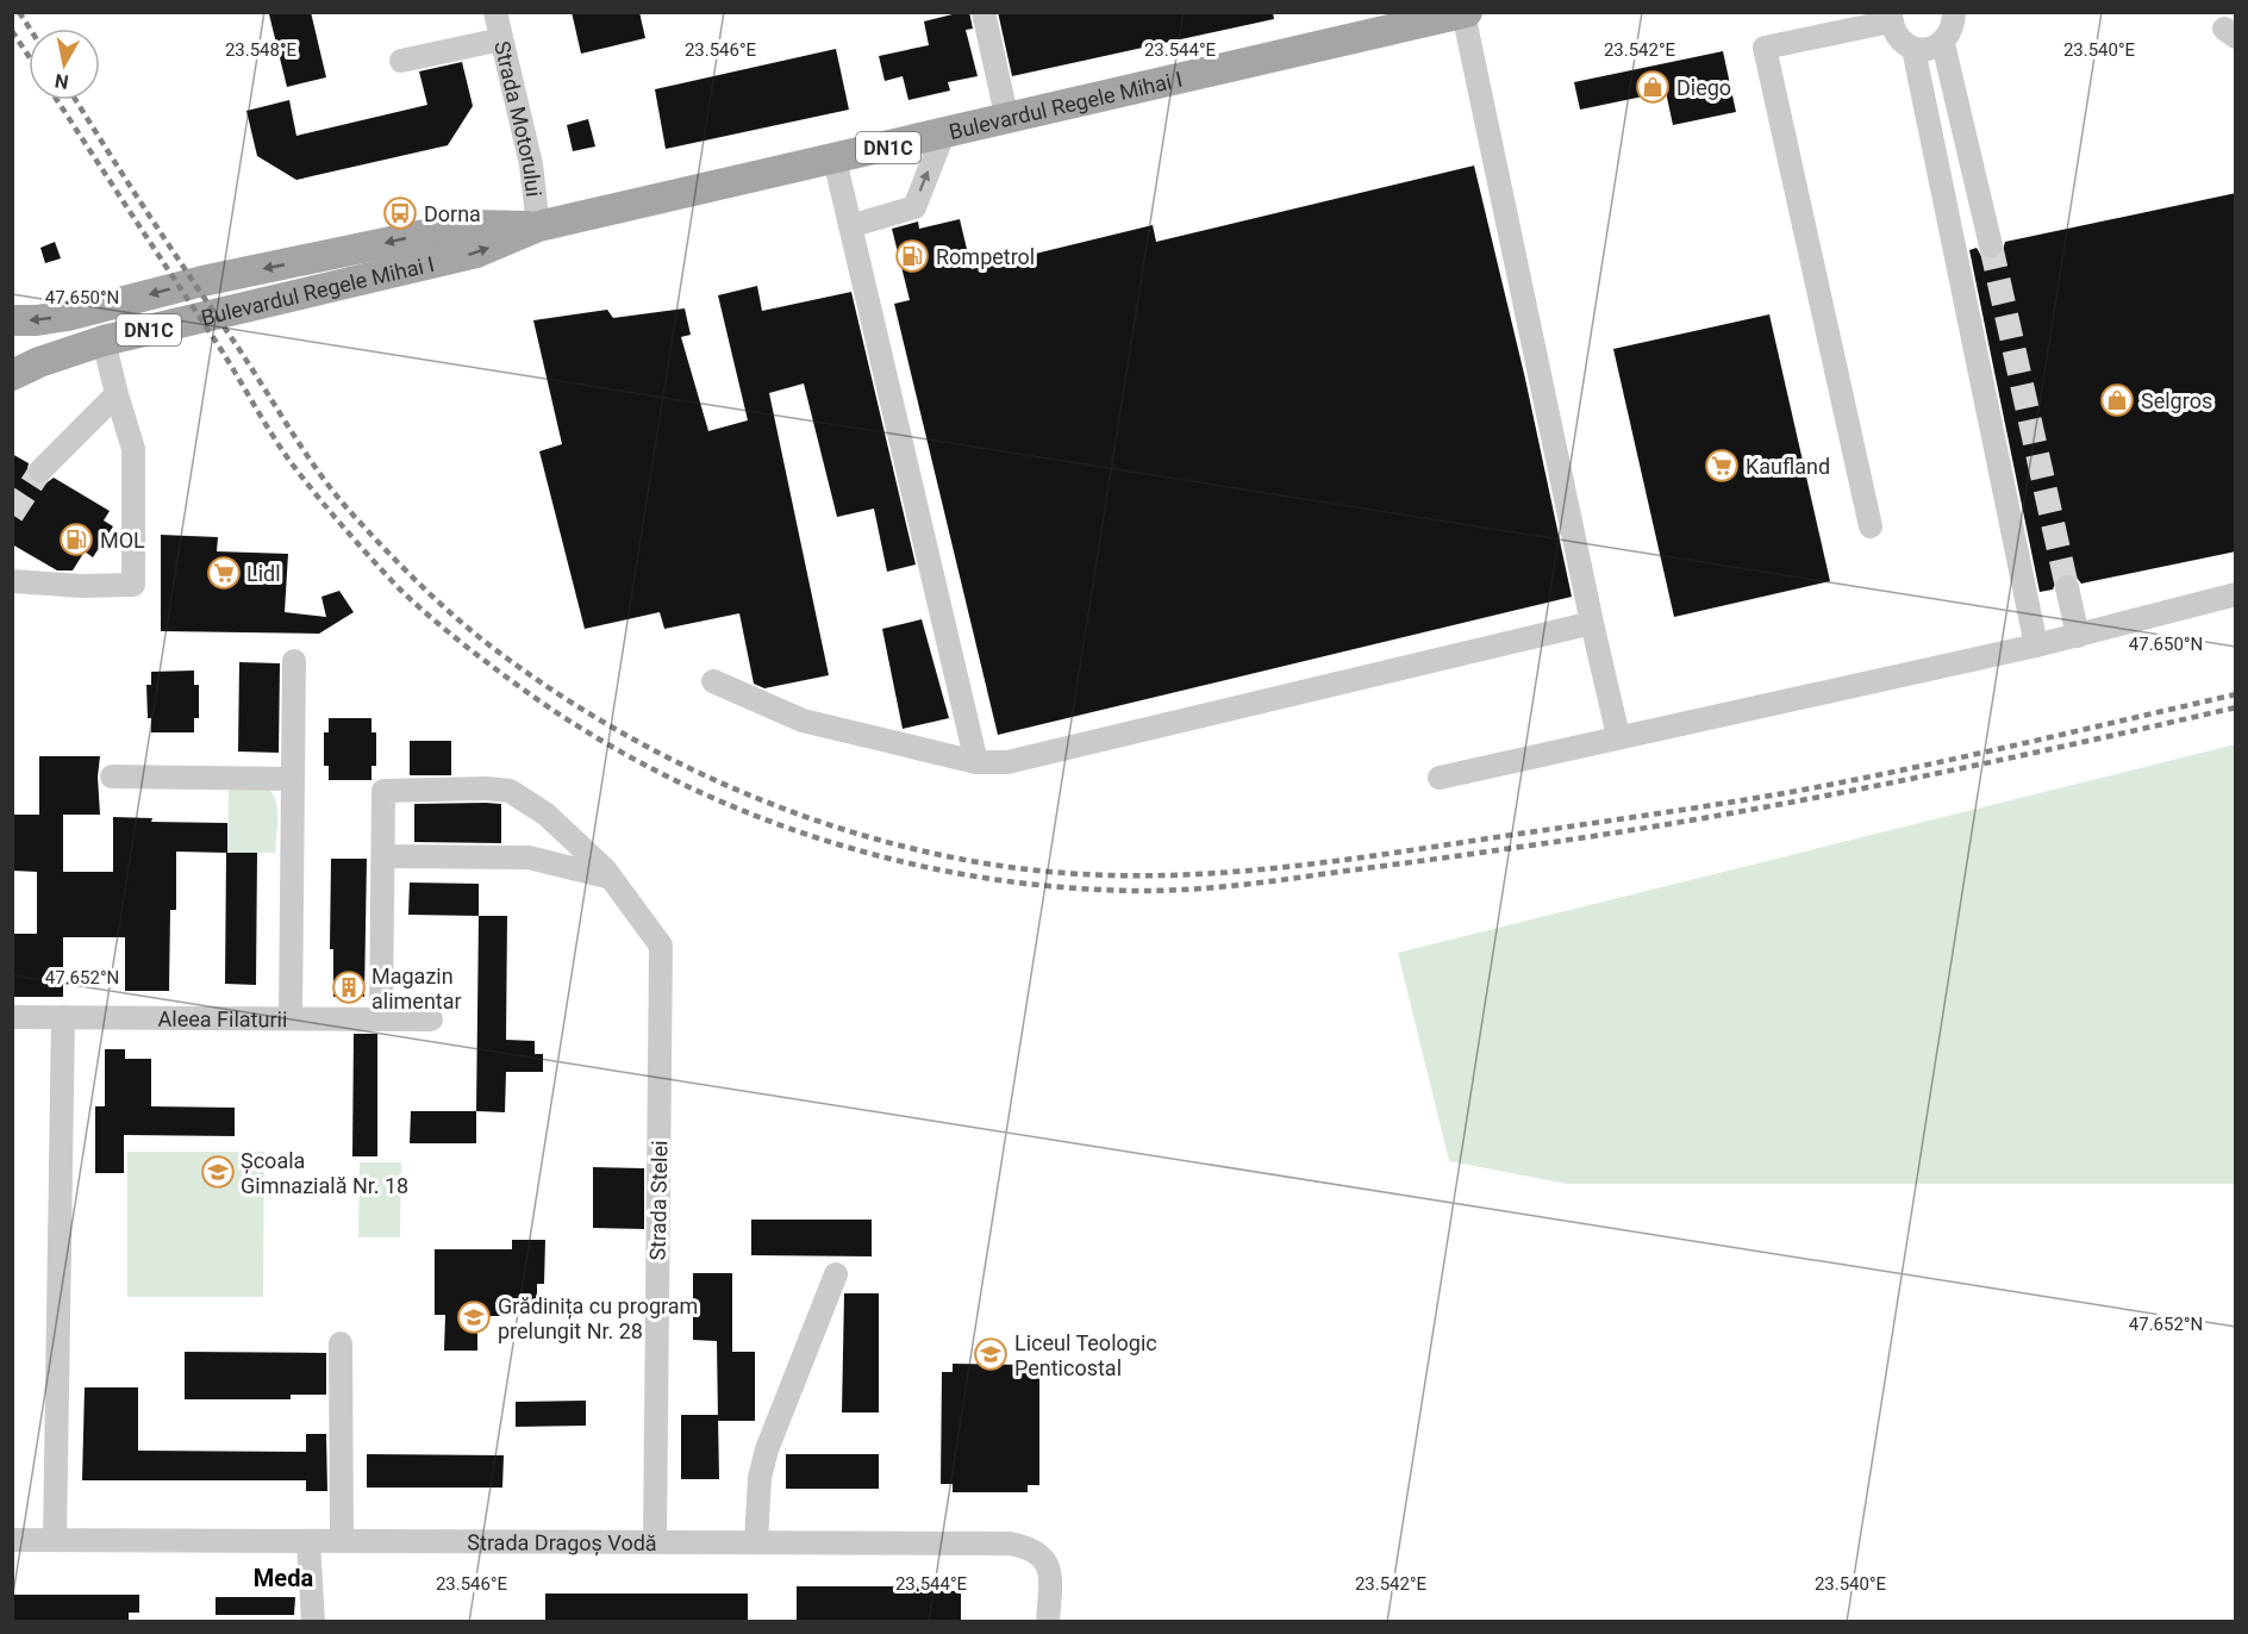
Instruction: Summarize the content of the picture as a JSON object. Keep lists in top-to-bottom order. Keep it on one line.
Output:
{"streets":{"main road":["Bulevardul Regele Mihai I","DN1C"],"street":["Strada Motorului","Aleea Filaturii","Strada Stelei","Strada Dragoș Vodă"]},"crossings":[["Bulevardul Regele Mihai I","Strada Motorului"],["Strada Stelei","Strada Dragoș Vodă"]],"districts":["Meda"],"places":{"shop":["Diego","Selgros"],"bus stop":["Dorna"],"fuel station":["Rompetrol","MOL"],"supermarket":["Kaufland","Lidl"],"building":["Magazin alimentar"],"school or university":["Școala Gimnazială Nr. 18","Grădinița cu program prelungit Nr. 28","Liceul Teologic Penticostal"]},"north":"bottom","coordinates":["23.546°E","23.544°E","23.540°E","23.548°E","23.542°E","47.650°N","47.652°N"]}
